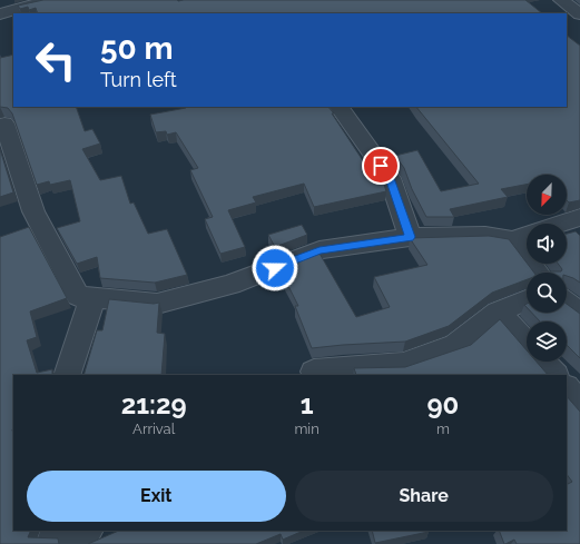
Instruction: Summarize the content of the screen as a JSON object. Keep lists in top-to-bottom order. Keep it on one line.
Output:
{"north":"bottom left","page":{"turn":["50 m","Turn left"],"eta":["21:29","Arrival","1","min","90","m"],"buttons":["Exit","Share"]}}
